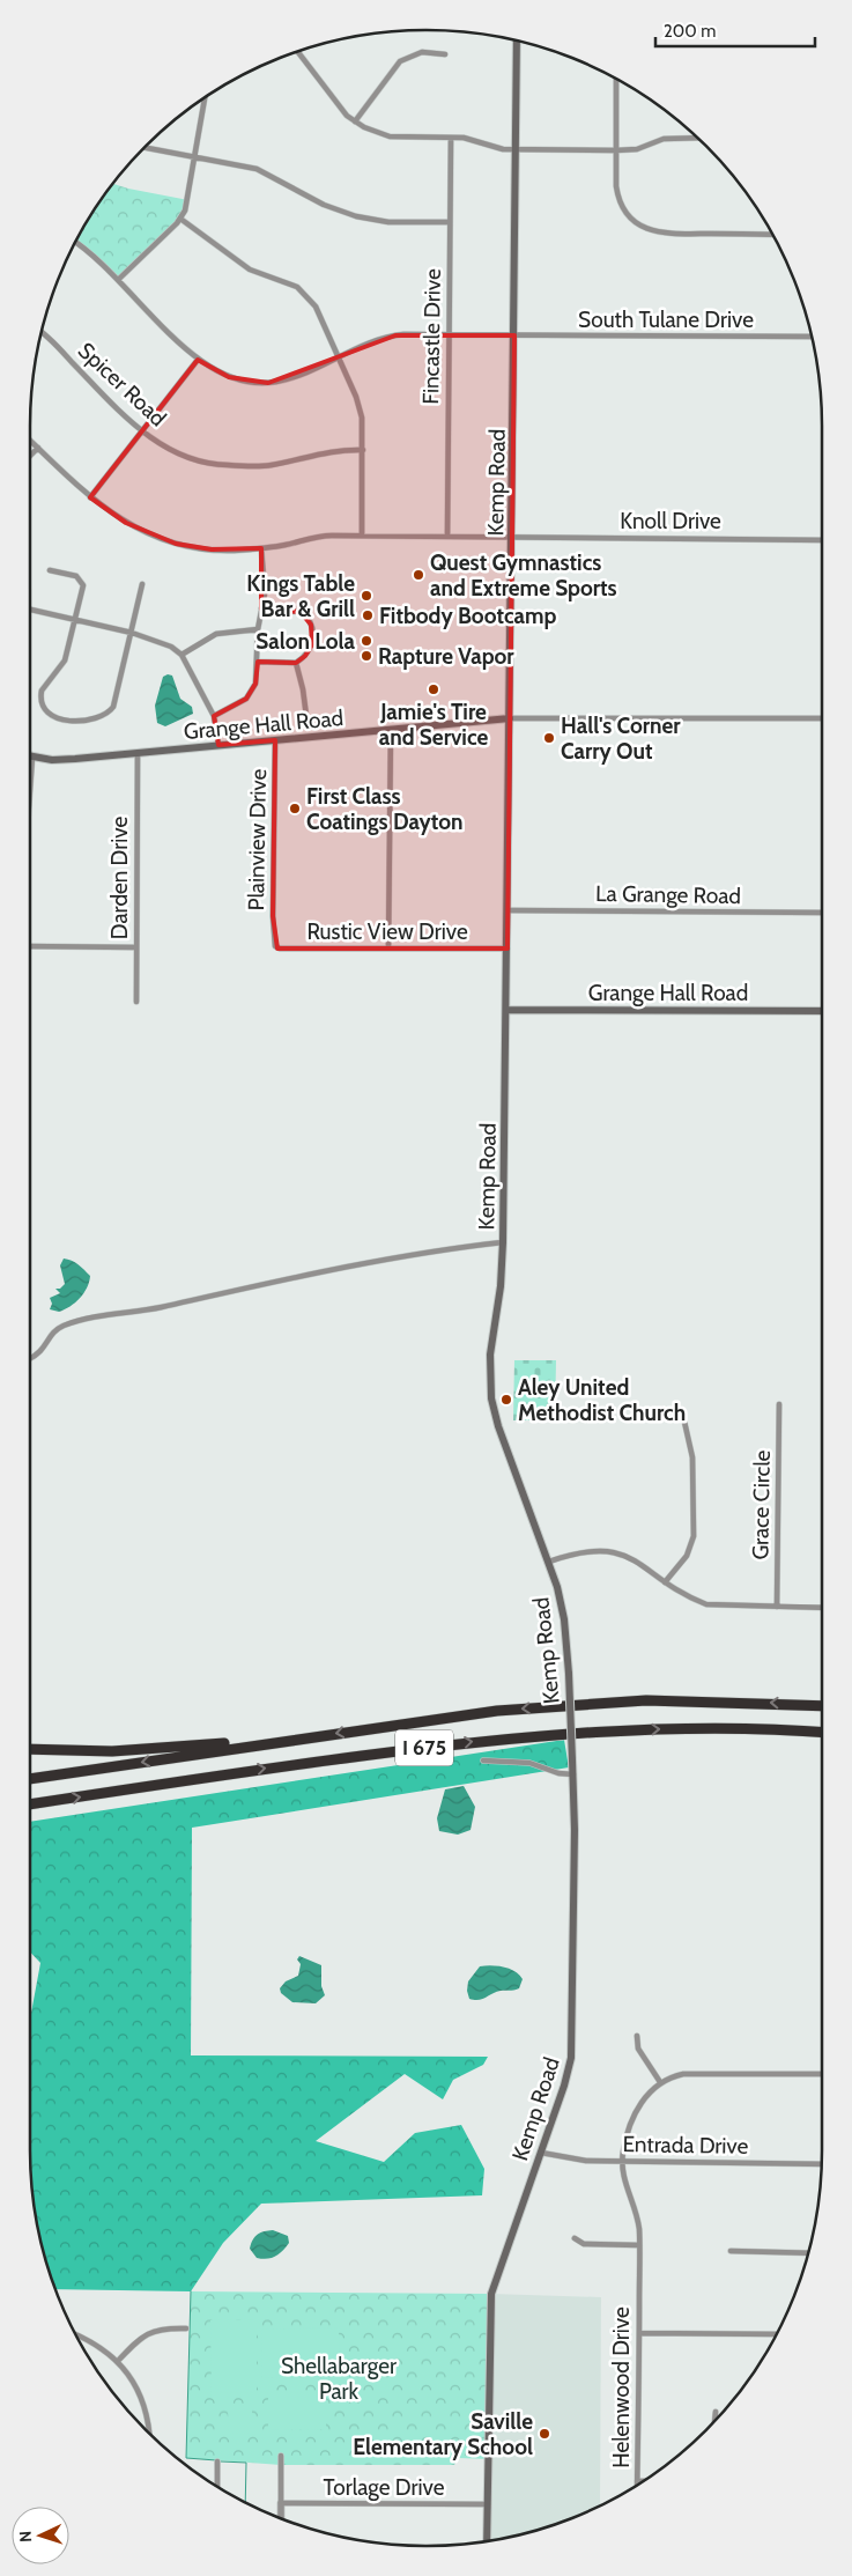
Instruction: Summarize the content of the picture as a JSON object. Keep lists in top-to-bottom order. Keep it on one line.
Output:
{"streets":{"highway":["I 675"],"main road":["Kemp Road","Grange Hall Road"],"street":["South Tulane Drive","Fincastle Drive","Spicer Road","Knoll Drive","Plainview Drive","Darden Drive","La Grange Road","Rustic View Drive","Grace Circle","Entrada Drive","Helenwood Drive","Torlage Drive"]},"crossings":[["South Tulane Drive","Fincastle Drive"],["South Tulane Drive","Kemp Road"],["Fincastle Drive","Knoll Drive"],["Kemp Road","Knoll Drive"],["Kemp Road","Grange Hall Road"],["Kemp Road","La Grange Road"],["Kemp Road","Rustic View Drive"],["Kemp Road","Entrada Drive"],["Kemp Road","Torlage Drive"],["Grange Hall Road","Plainview Drive"],["Grange Hall Road","Darden Drive"],["Plainview Drive","Rustic View Drive"],["Entrada Drive","Helenwood Drive"]],"parks":["Shellabarger Park"],"places":["Quest Gymnastics and Extreme Sports","Kings Table Bar & Grill","Fitbody Bootcamp","Salon Lola","Rapture Vapor","Jamie's Tire and Service","Hall's Corner Carry Out","First Class Coatings Dayton","Aley United Methodist Church","Saville Elementary School"],"scale_bar":"200 m","north":"left"}
